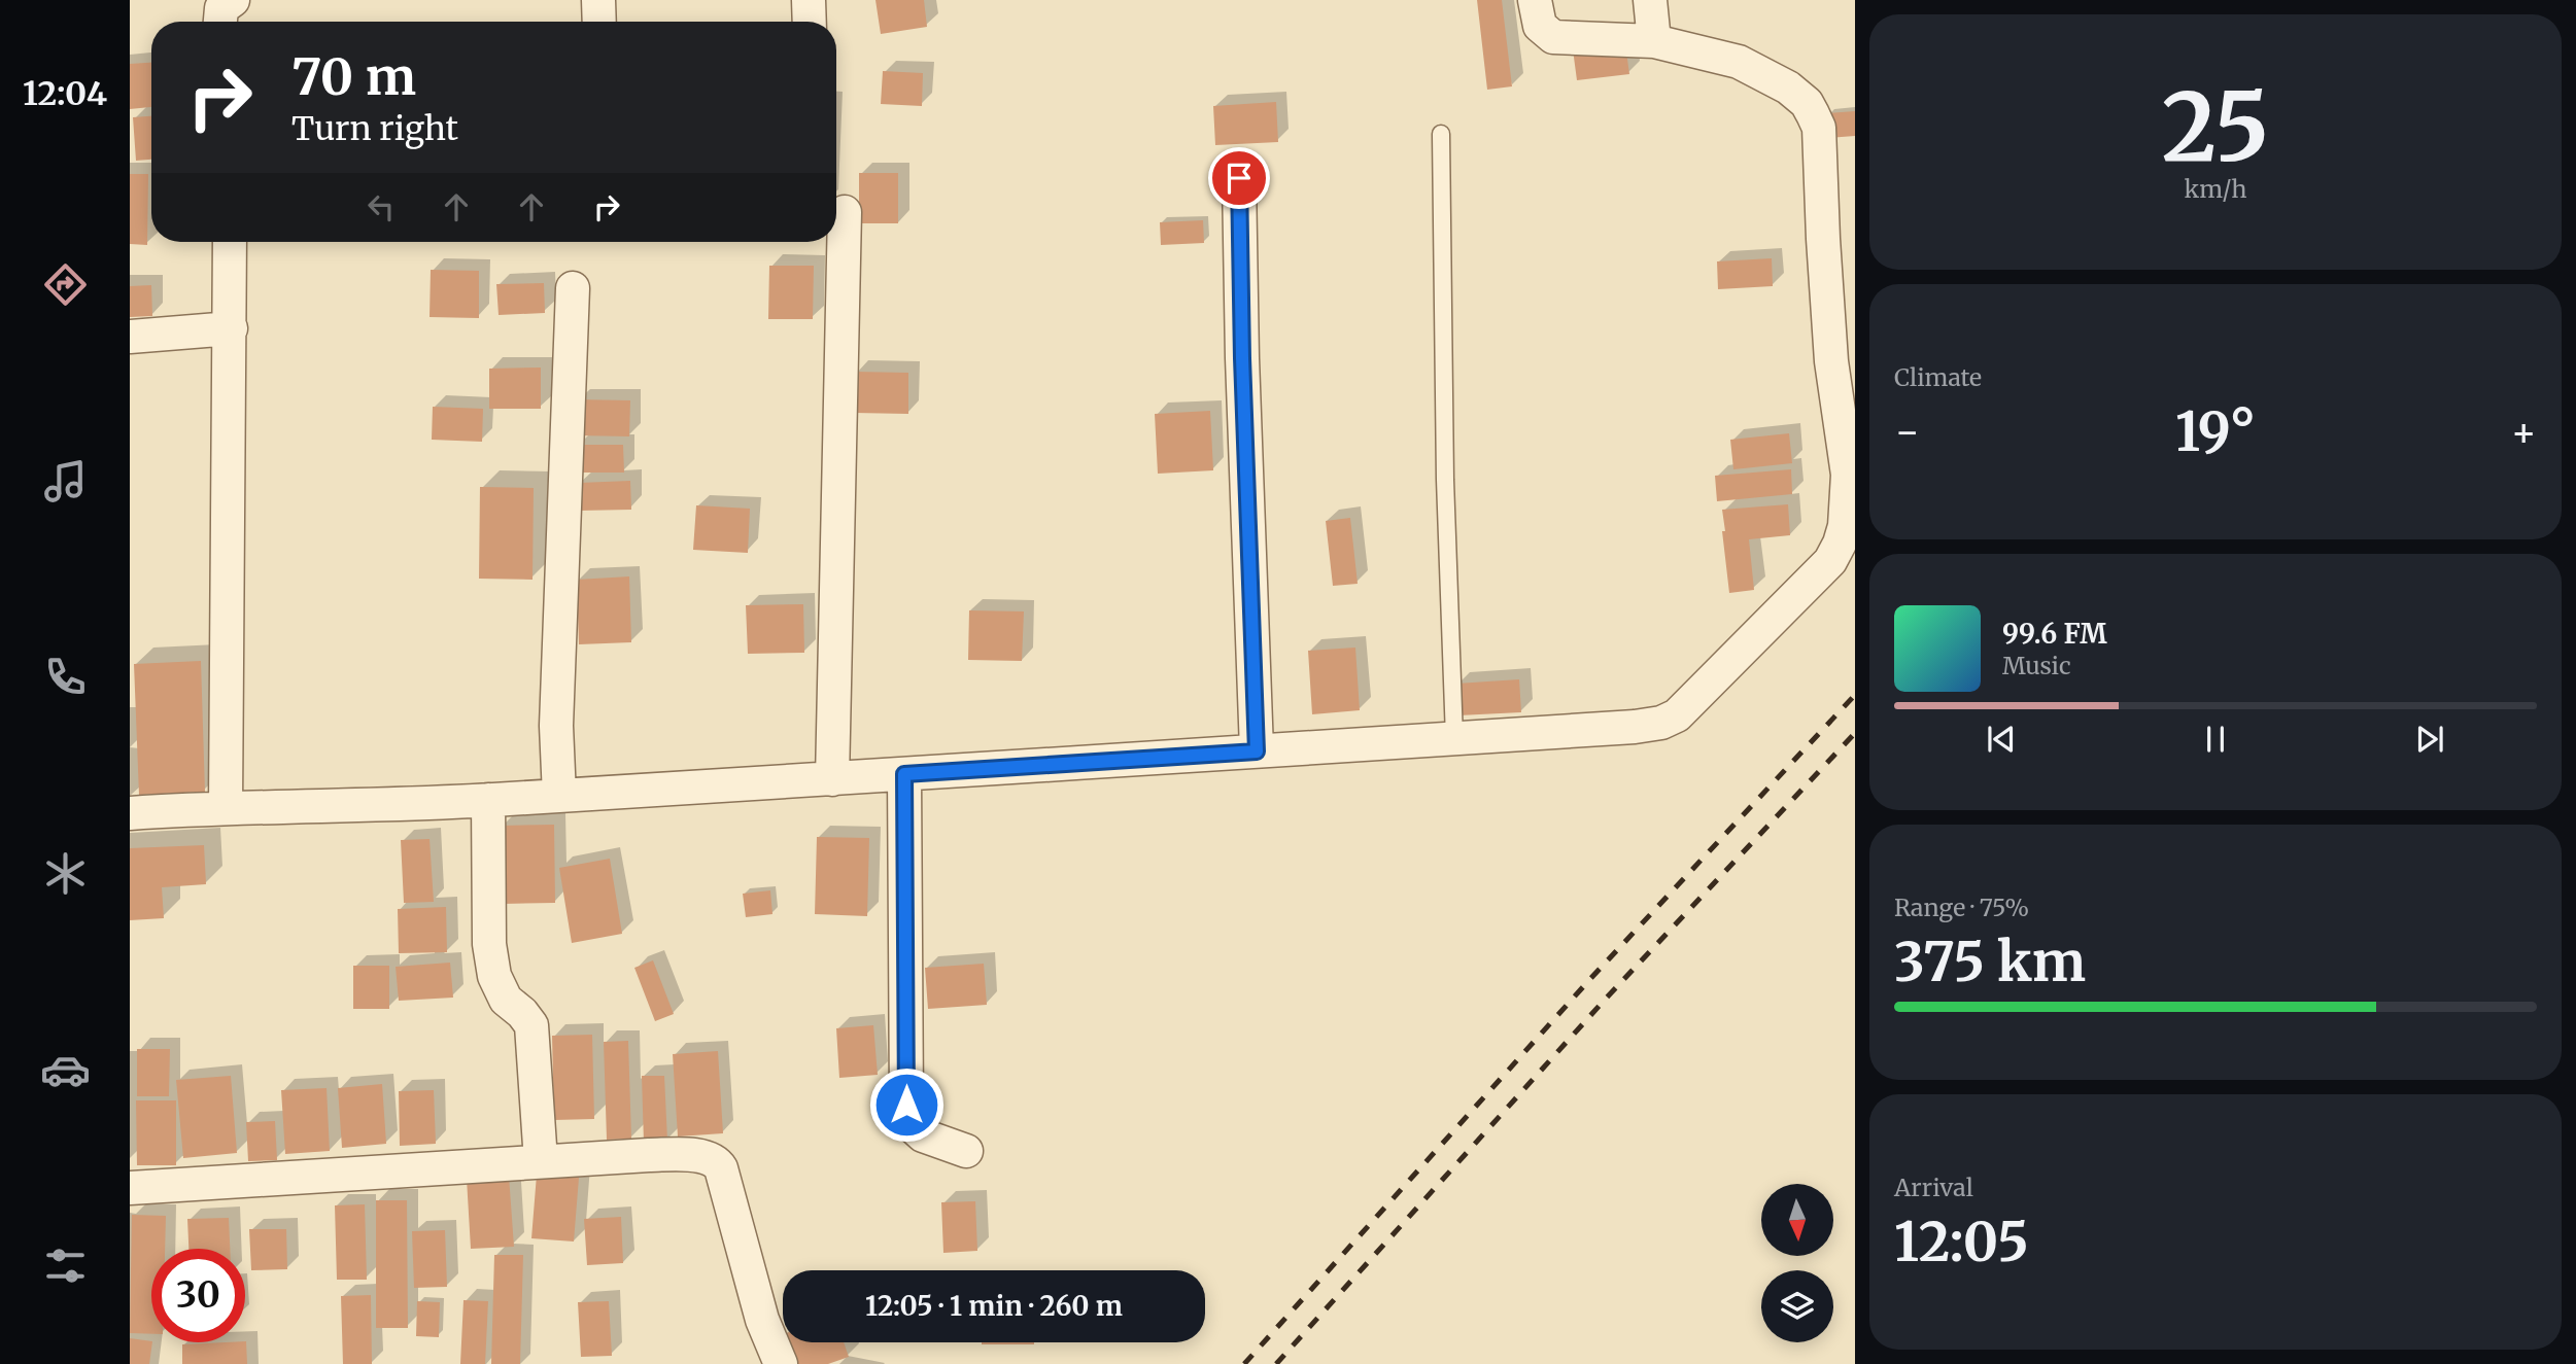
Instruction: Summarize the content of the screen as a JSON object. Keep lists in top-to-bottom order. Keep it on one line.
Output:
{"north":"bottom","page":{"tabs":"12:04","tile":[["25","km/h"],"Climate",["Range · 75%","375 km"],["Arrival","12:05"]],"turn":["70 m","Turn right"],"heat":["−","19°","+"],"song":["99.6 FM","Music"],"limit":"30","trip":"12:05 · 1 min · 260 m"}}
